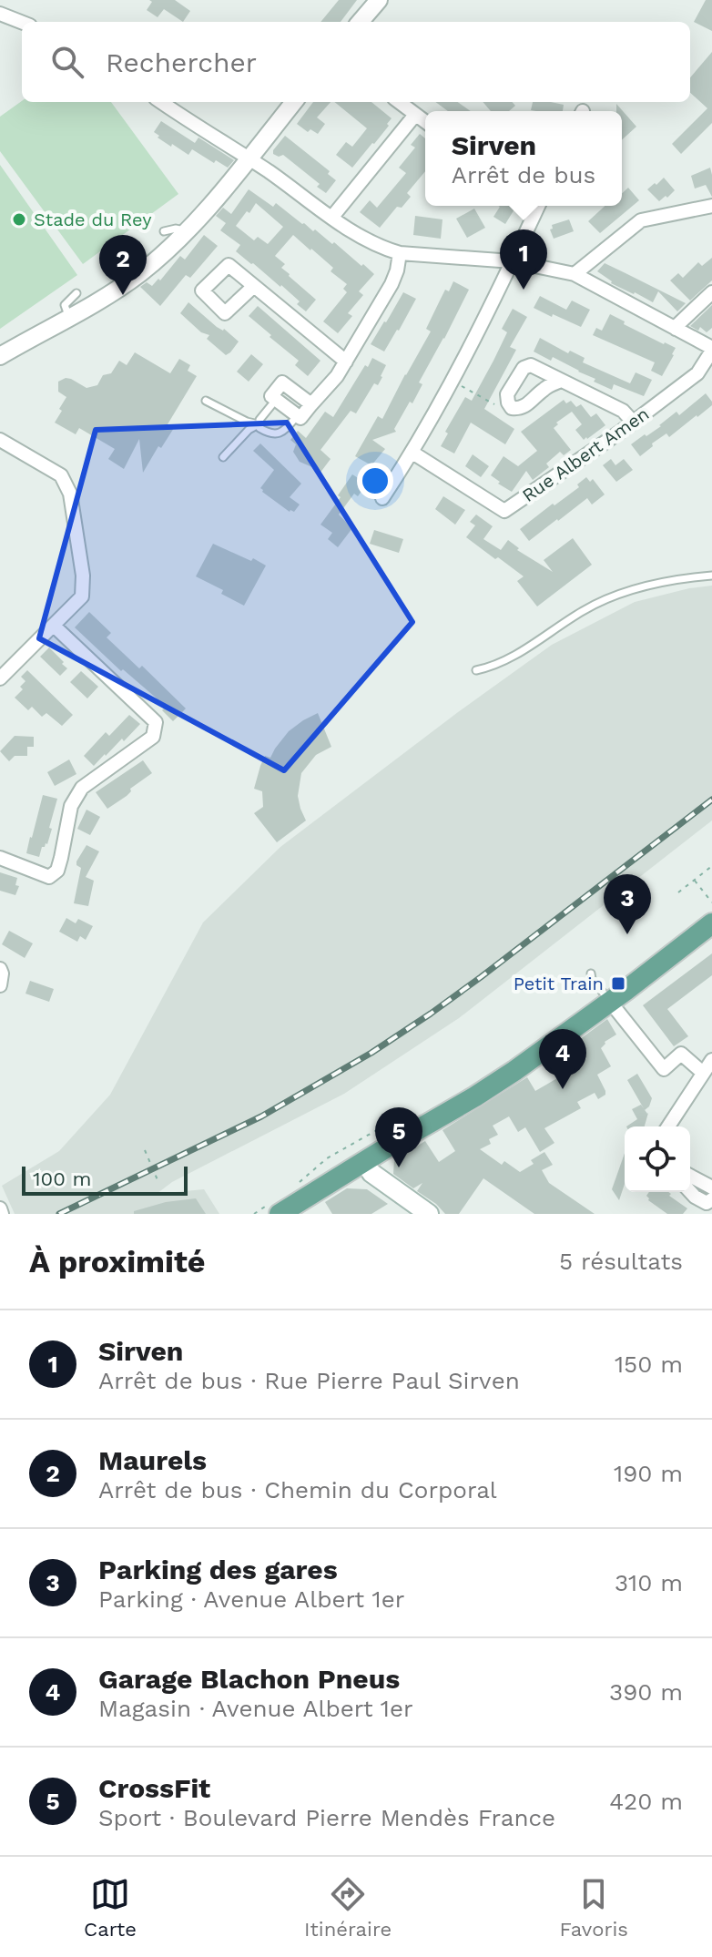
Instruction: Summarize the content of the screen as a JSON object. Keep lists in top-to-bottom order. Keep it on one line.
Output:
{"streets":{"street":["Rue Albert Amen"]},"places":{"other":["Stade du Rey"],"transit":["Petit Train"]},"scale_bar":"100 m","page":{"search":"Rechercher","popup":["Sirven","Arrêt de bus"],"pins":["1","2","3","4","5"],"scale":"100 m","heading":["À proximité","5 résultats"],"list":[{"mark":"1","name":"Sirven","note":"Arrêt de bus · Rue Pierre Paul Sirven","value":"150 m"},{"mark":"2","name":"Maurels","note":"Arrêt de bus · Chemin du Corporal","value":"190 m"},{"mark":"3","name":"Parking des gares","note":"Parking · Avenue Albert 1er","value":"310 m"},{"mark":"4","name":"Garage Blachon Pneus","note":"Magasin · Avenue Albert 1er","value":"390 m"},{"mark":"5","name":"CrossFit","note":"Sport · Boulevard Pierre Mendès France","value":"420 m"}],"nav":["Carte","Itinéraire","Favoris"]}}
